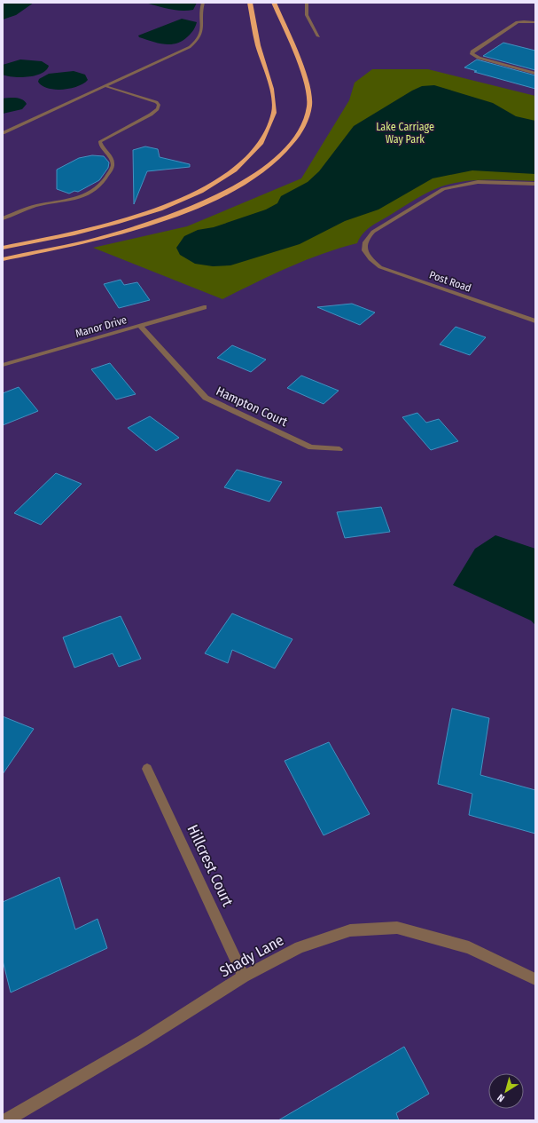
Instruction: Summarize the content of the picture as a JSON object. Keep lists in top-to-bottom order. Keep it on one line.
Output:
{"streets":{"street":["Post Road","Manor Drive","Hampton Court","Hillcrest Court","Shady Lane"]},"crossings":[["Manor Drive","Hampton Court"],["Hillcrest Court","Shady Lane"]],"parks":["Lake Carriage Way Park"],"north":"bottom left"}
